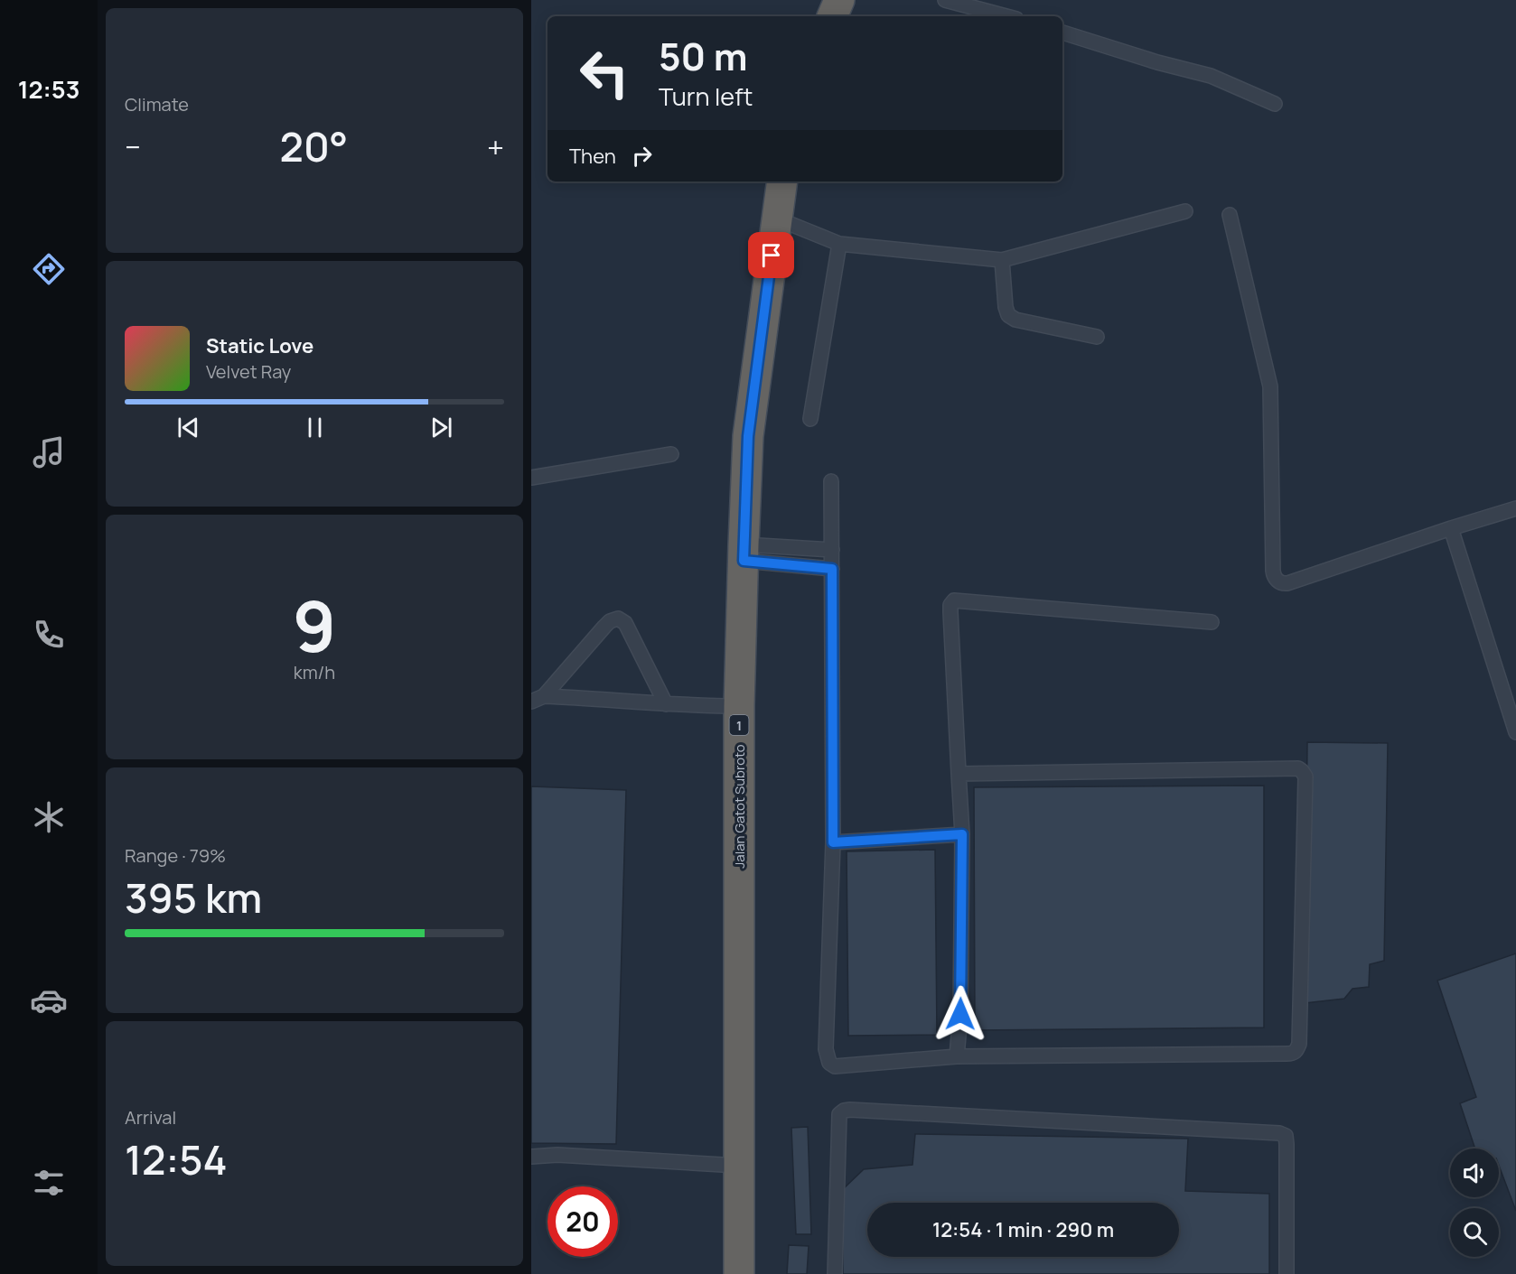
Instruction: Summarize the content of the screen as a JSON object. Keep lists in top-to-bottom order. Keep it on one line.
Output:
{"streets":{"highway":["1","Jalan Gatot Subroto"]},"page":{"tabs":"12:53","tile":["Climate",["9","km/h"],["Range · 79%","395 km"],["Arrival","12:54"]],"turn":["50 m","Turn left"],"heat":["−","20°","+"],"then":"Then","song":["Static Love","Velvet Ray"],"limit":"20","trip":"12:54 · 1 min · 290 m"}}
